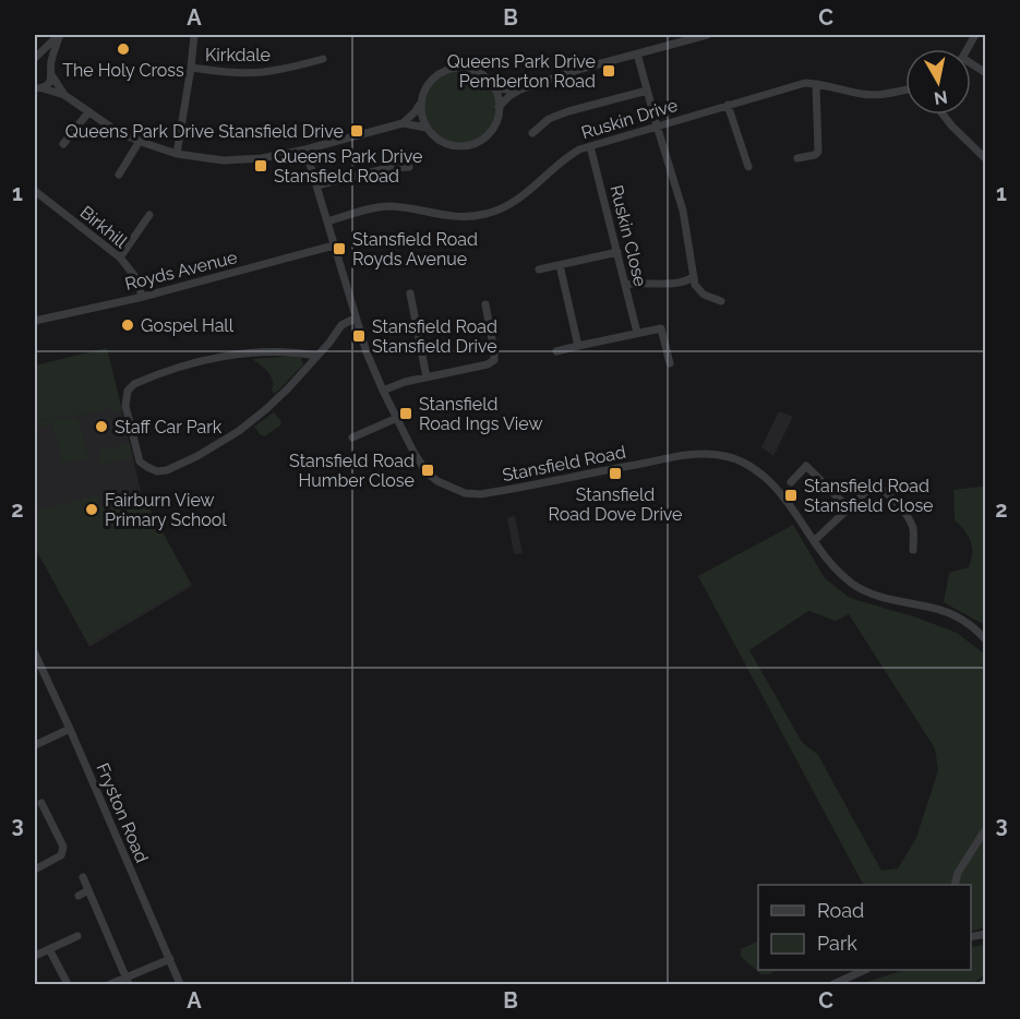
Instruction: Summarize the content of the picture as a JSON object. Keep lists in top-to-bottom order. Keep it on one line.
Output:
{"streets":{"street":["Kirkdale","Ruskin Drive","Birkhill","Ruskin Close","Royds Avenue","Stansfield Road","Fryston Road"]},"crossings":[["Ruskin Drive","Ruskin Close"],["Ruskin Drive","Stansfield Road"],["Birkhill","Royds Avenue"],["Royds Avenue","Stansfield Road"]],"places":{"other":["The Holy Cross","Gospel Hall","Staff Car Park","Fairburn View Primary School"],"transit":["Queens Park Drive Pemberton Road","Queens Park Drive Stansfield Drive","Queens Park Drive Stansfield Road","Stansfield Road Royds Avenue","Stansfield Road Stansfield Drive","Stansfield Road Ings View","Stansfield Road Humber Close","Stansfield Road Dove Drive","Stansfield Road Stansfield Close"]},"legend":["Road","Park"],"north":"bottom","grid":{"columns":["A","B","C"],"rows":["1","2","3"]}}
